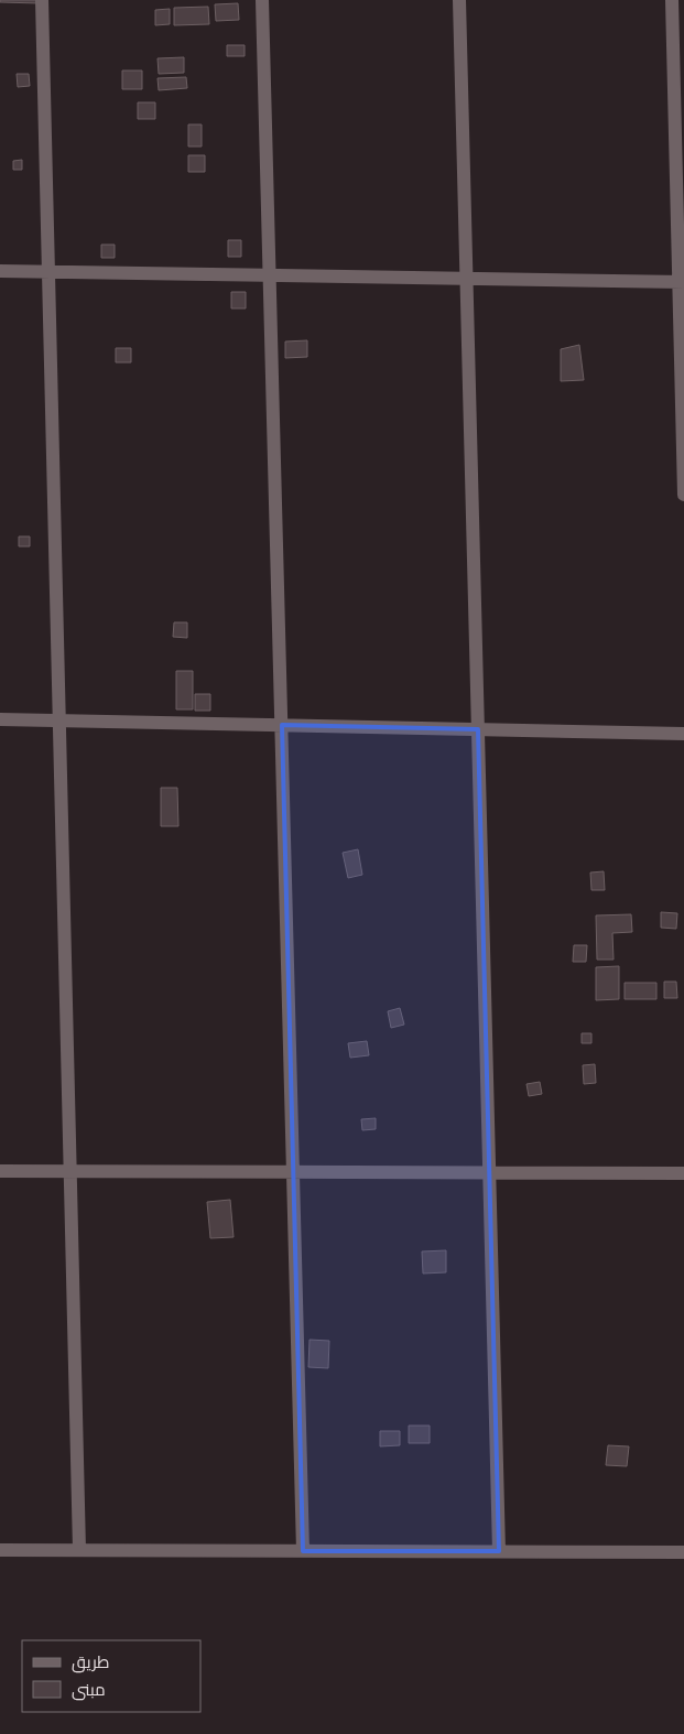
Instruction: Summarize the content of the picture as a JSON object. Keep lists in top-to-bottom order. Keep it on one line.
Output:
{"legend":["طريق","مبنى"]}
